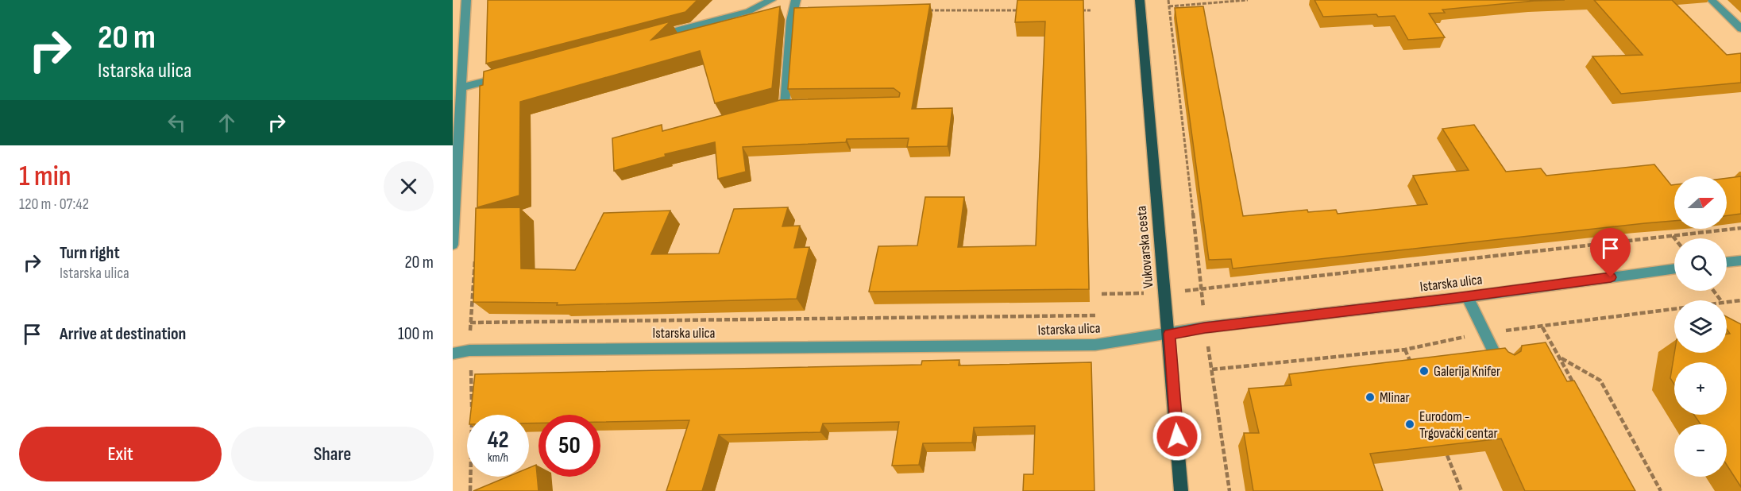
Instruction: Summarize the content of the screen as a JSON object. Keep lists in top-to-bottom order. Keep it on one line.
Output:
{"streets":{"main road":["Vukovarska cesta"],"street":["Istarska ulica"]},"crossings":[["Vukovarska cesta","Istarska ulica"]],"places":["Galerija Knifer","Mlinar","Eurodom - Trgovački centar"],"north":"right","page":{"turn":["20 m","Istarska ulica"],"heading":["1 min","120 m · 07:42"],"map_buttons":["+","−"],"list":[{"name":"Turn right","note":"Istarska ulica","value":"20 m"},{"name":"Arrive at destination","value":"100 m"}],"speed":"42 km/h","limit":"50","buttons":["Exit","Share"]}}
